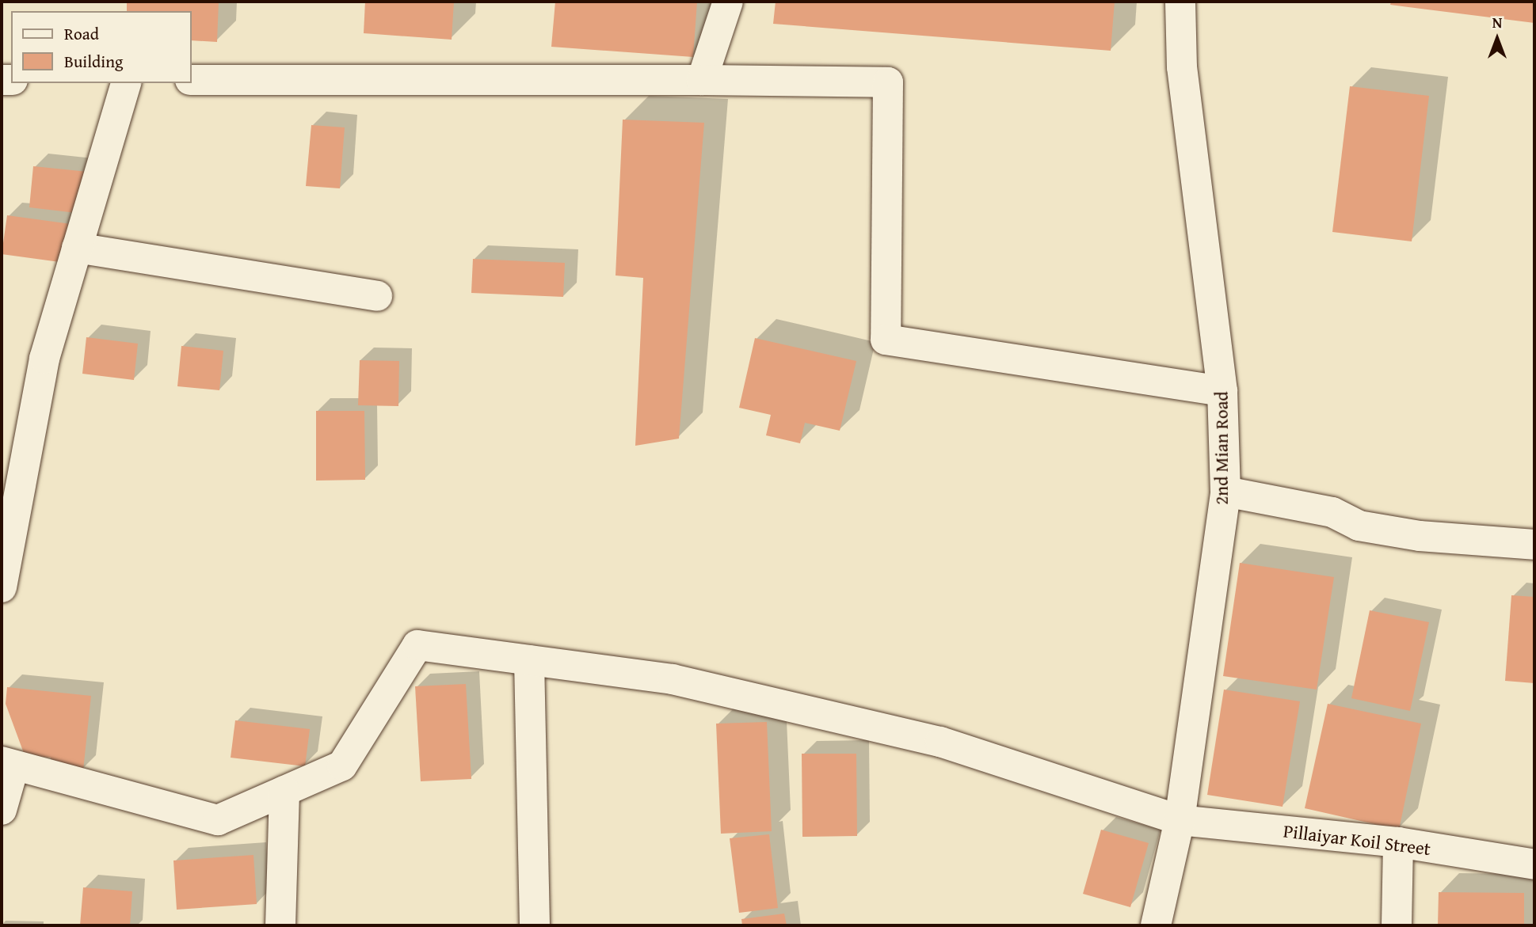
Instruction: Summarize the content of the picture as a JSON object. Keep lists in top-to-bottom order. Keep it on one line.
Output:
{"streets":{"street":["2nd Mian Road","Pillaiyar Koil Street"]},"crossings":[["2nd Mian Road","Pillaiyar Koil Street"]],"legend":["Road","Building"],"north":"top"}
